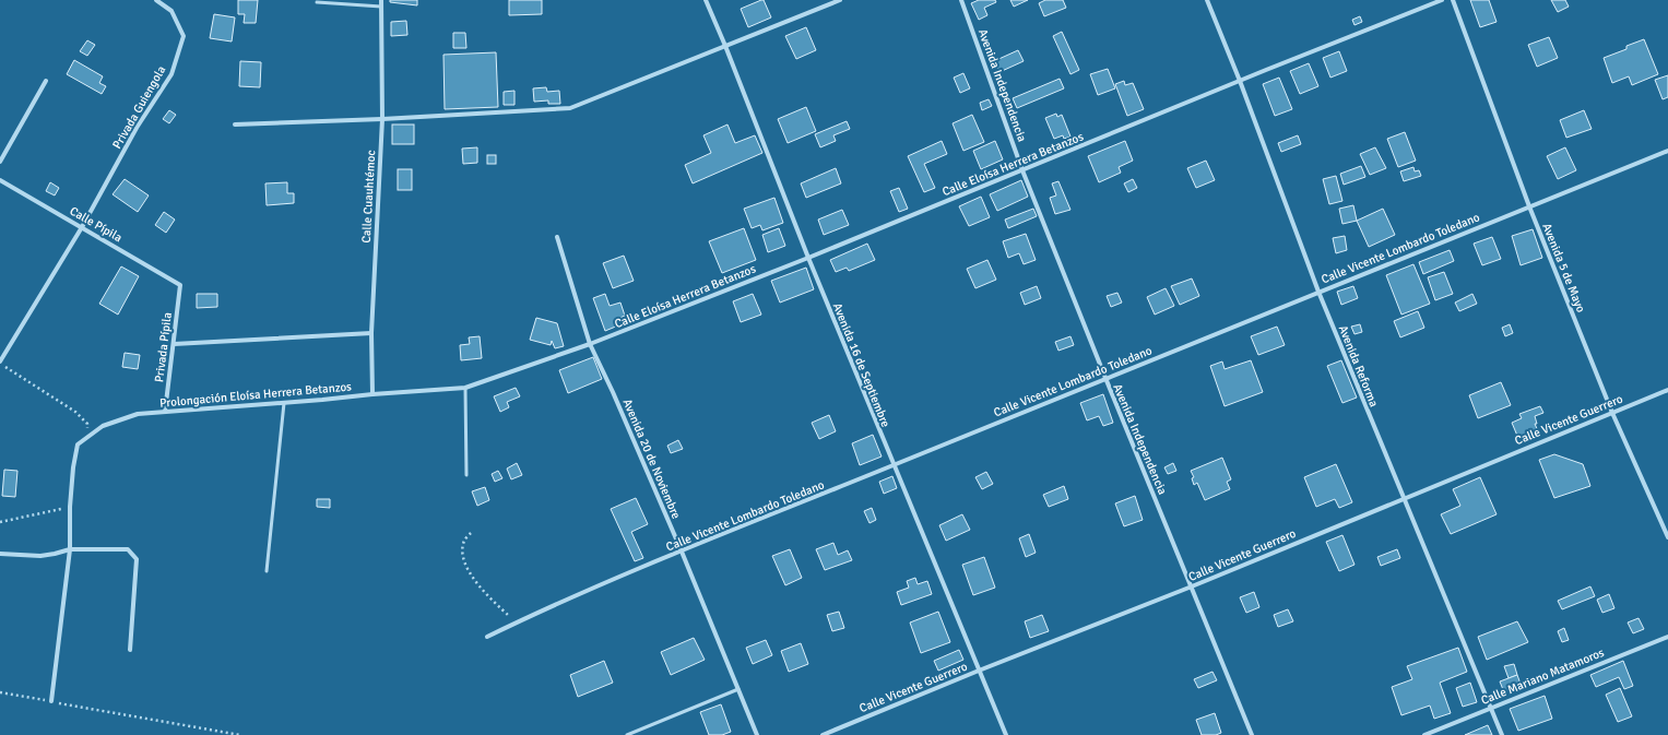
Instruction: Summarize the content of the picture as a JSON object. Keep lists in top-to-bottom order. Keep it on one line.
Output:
{"streets":{"street":["Avenida Independencia","Privada Guiengola","Calle Eloísa Herrera Betanzos","Calle Cuauhtémoc","Calle Pípila","Calle Vicente Lombardo Toledano","Avenida 5 de Mayo","Privada Pípila","Avenida 16 de Septiembre","Avenida Reforma","Prolongación Eloísa Herrera Betanzos","Calle Vicente Guerrero","Avenida 20 de Noviembre","Calle Mariano Matamoros"]},"crossings":[["Avenida Independencia","Calle Eloísa Herrera Betanzos"],["Avenida Independencia","Calle Vicente Lombardo Toledano"],["Avenida Independencia","Calle Vicente Guerrero"],["Privada Guiengola","Calle Pípila"],["Calle Eloísa Herrera Betanzos","Avenida 16 de Septiembre"],["Calle Eloísa Herrera Betanzos","Avenida Reforma"],["Calle Eloísa Herrera Betanzos","Prolongación Eloísa Herrera Betanzos"],["Calle Eloísa Herrera Betanzos","Avenida 20 de Noviembre"],["Calle Cuauhtémoc","Prolongación Eloísa Herrera Betanzos"],["Calle Pípila","Privada Pípila"],["Calle Vicente Lombardo Toledano","Avenida 5 de Mayo"],["Calle Vicente Lombardo Toledano","Avenida 16 de Septiembre"],["Calle Vicente Lombardo Toledano","Avenida Reforma"],["Calle Vicente Lombardo Toledano","Avenida 20 de Noviembre"],["Avenida 5 de Mayo","Calle Vicente Guerrero"],["Privada Pípila","Prolongación Eloísa Herrera Betanzos"],["Avenida 16 de Septiembre","Calle Vicente Guerrero"],["Avenida Reforma","Calle Vicente Guerrero"],["Avenida Reforma","Calle Mariano Matamoros"],["Prolongación Eloísa Herrera Betanzos","Avenida 20 de Noviembre"]]}
